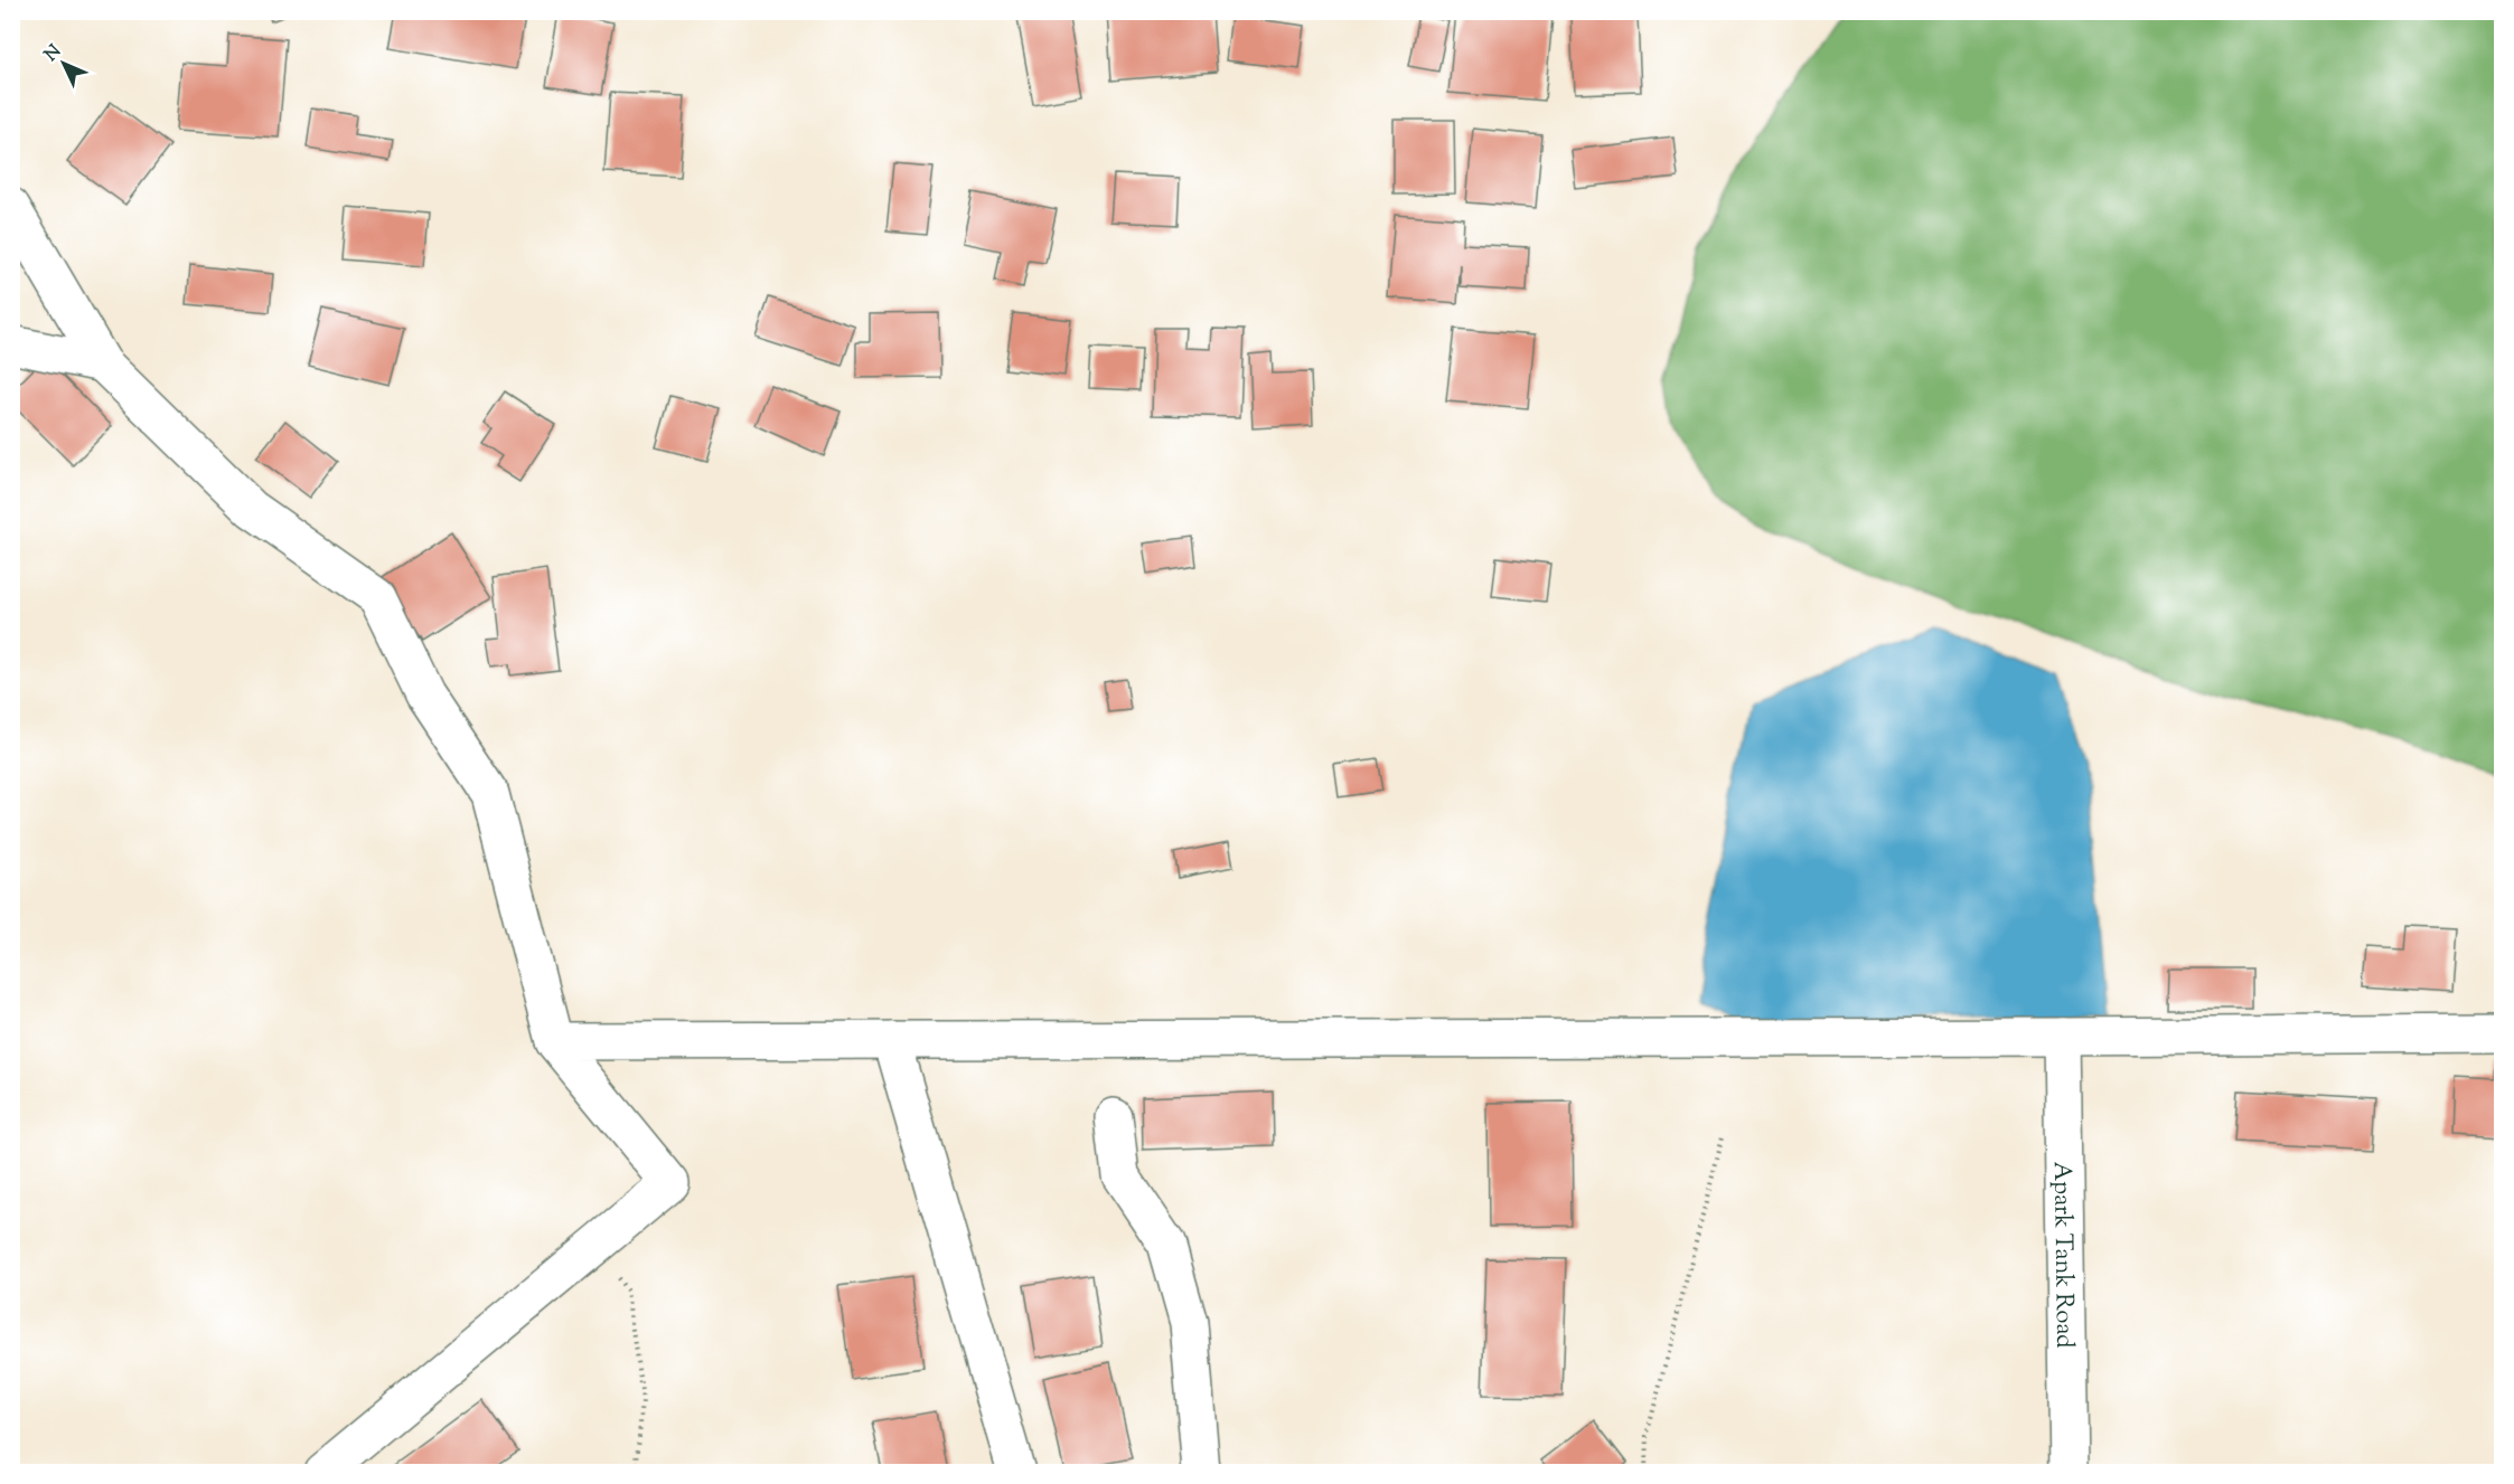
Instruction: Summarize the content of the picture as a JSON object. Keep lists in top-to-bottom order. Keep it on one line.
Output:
{"streets":{"street":["Apark Tank Road"]},"north":"top left"}
